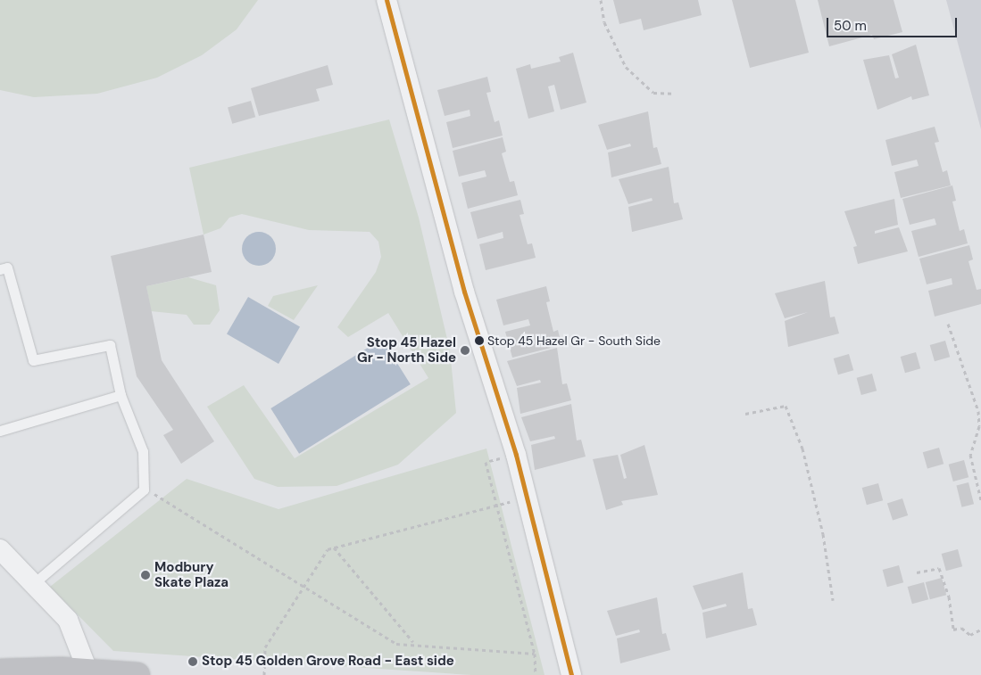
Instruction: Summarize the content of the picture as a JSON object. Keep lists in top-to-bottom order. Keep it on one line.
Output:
{"places":["Stop 45 Hazel Gr - South Side","Stop 45 Hazel Gr - North Side","Modbury Skate Plaza","Stop 45 Golden Grove Road - East side"],"scale_bar":"50 m"}
